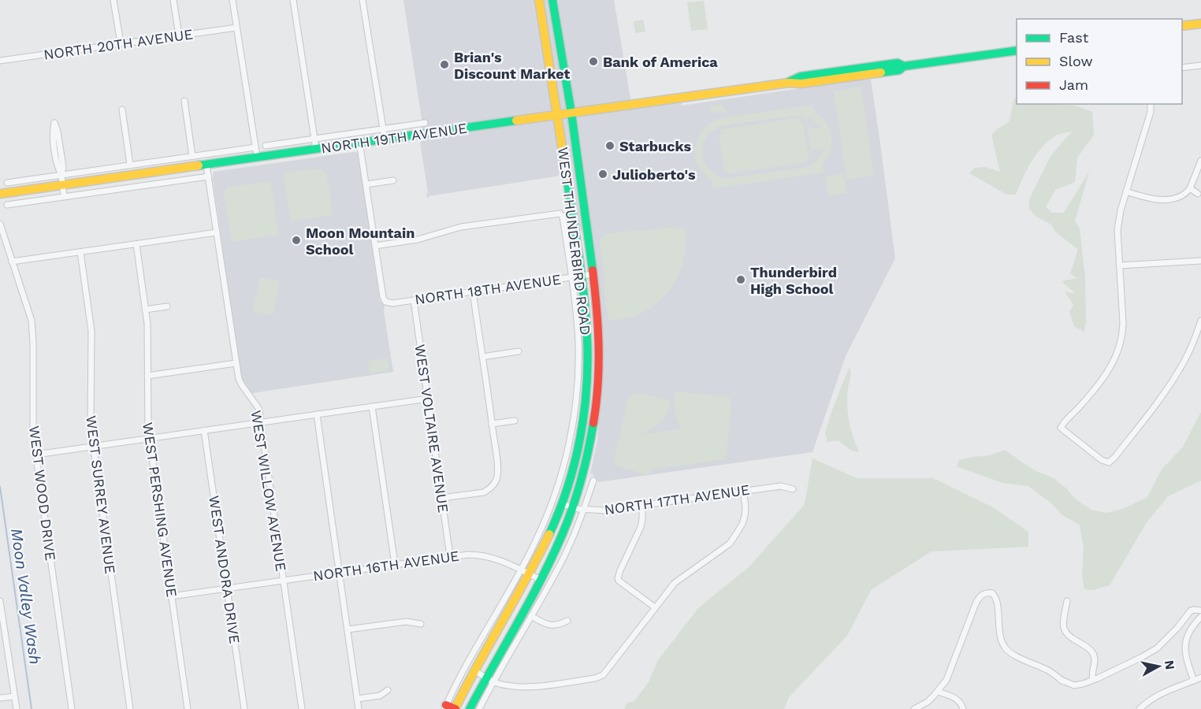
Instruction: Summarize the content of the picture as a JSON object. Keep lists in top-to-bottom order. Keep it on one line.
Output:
{"streets":{"main road":["NORTH 19TH AVENUE","WEST THUNDERBIRD ROAD"],"street":["NORTH 20TH AVENUE","NORTH 18TH AVENUE","WEST VOLTAIRE AVENUE","WEST WILLOW AVENUE","WEST WOOD DRIVE","WEST SURREY AVENUE","NORTH 17TH AVENUE","WEST PERSHING AVENUE","NORTH 16TH AVENUE","WEST ANDORA DRIVE"]},"crossings":[["NORTH 19TH AVENUE","WEST THUNDERBIRD ROAD"],["NORTH 19TH AVENUE","WEST WILLOW AVENUE"],["WEST THUNDERBIRD ROAD","NORTH 18TH AVENUE"],["WEST THUNDERBIRD ROAD","NORTH 17TH AVENUE"],["WEST THUNDERBIRD ROAD","NORTH 16TH AVENUE"],["NORTH 18TH AVENUE","WEST VOLTAIRE AVENUE"],["WEST VOLTAIRE AVENUE","NORTH 16TH AVENUE"],["WEST WILLOW AVENUE","NORTH 16TH AVENUE"],["WEST PERSHING AVENUE","NORTH 16TH AVENUE"],["NORTH 16TH AVENUE","WEST ANDORA DRIVE"]],"water":["Moon Valley Wash"],"places":["Bank of America","Brian's Discount Market","Starbucks","Julioberto's","Moon Mountain School","Thunderbird High School"],"legend":["Fast","Slow","Jam"],"north":"right"}
